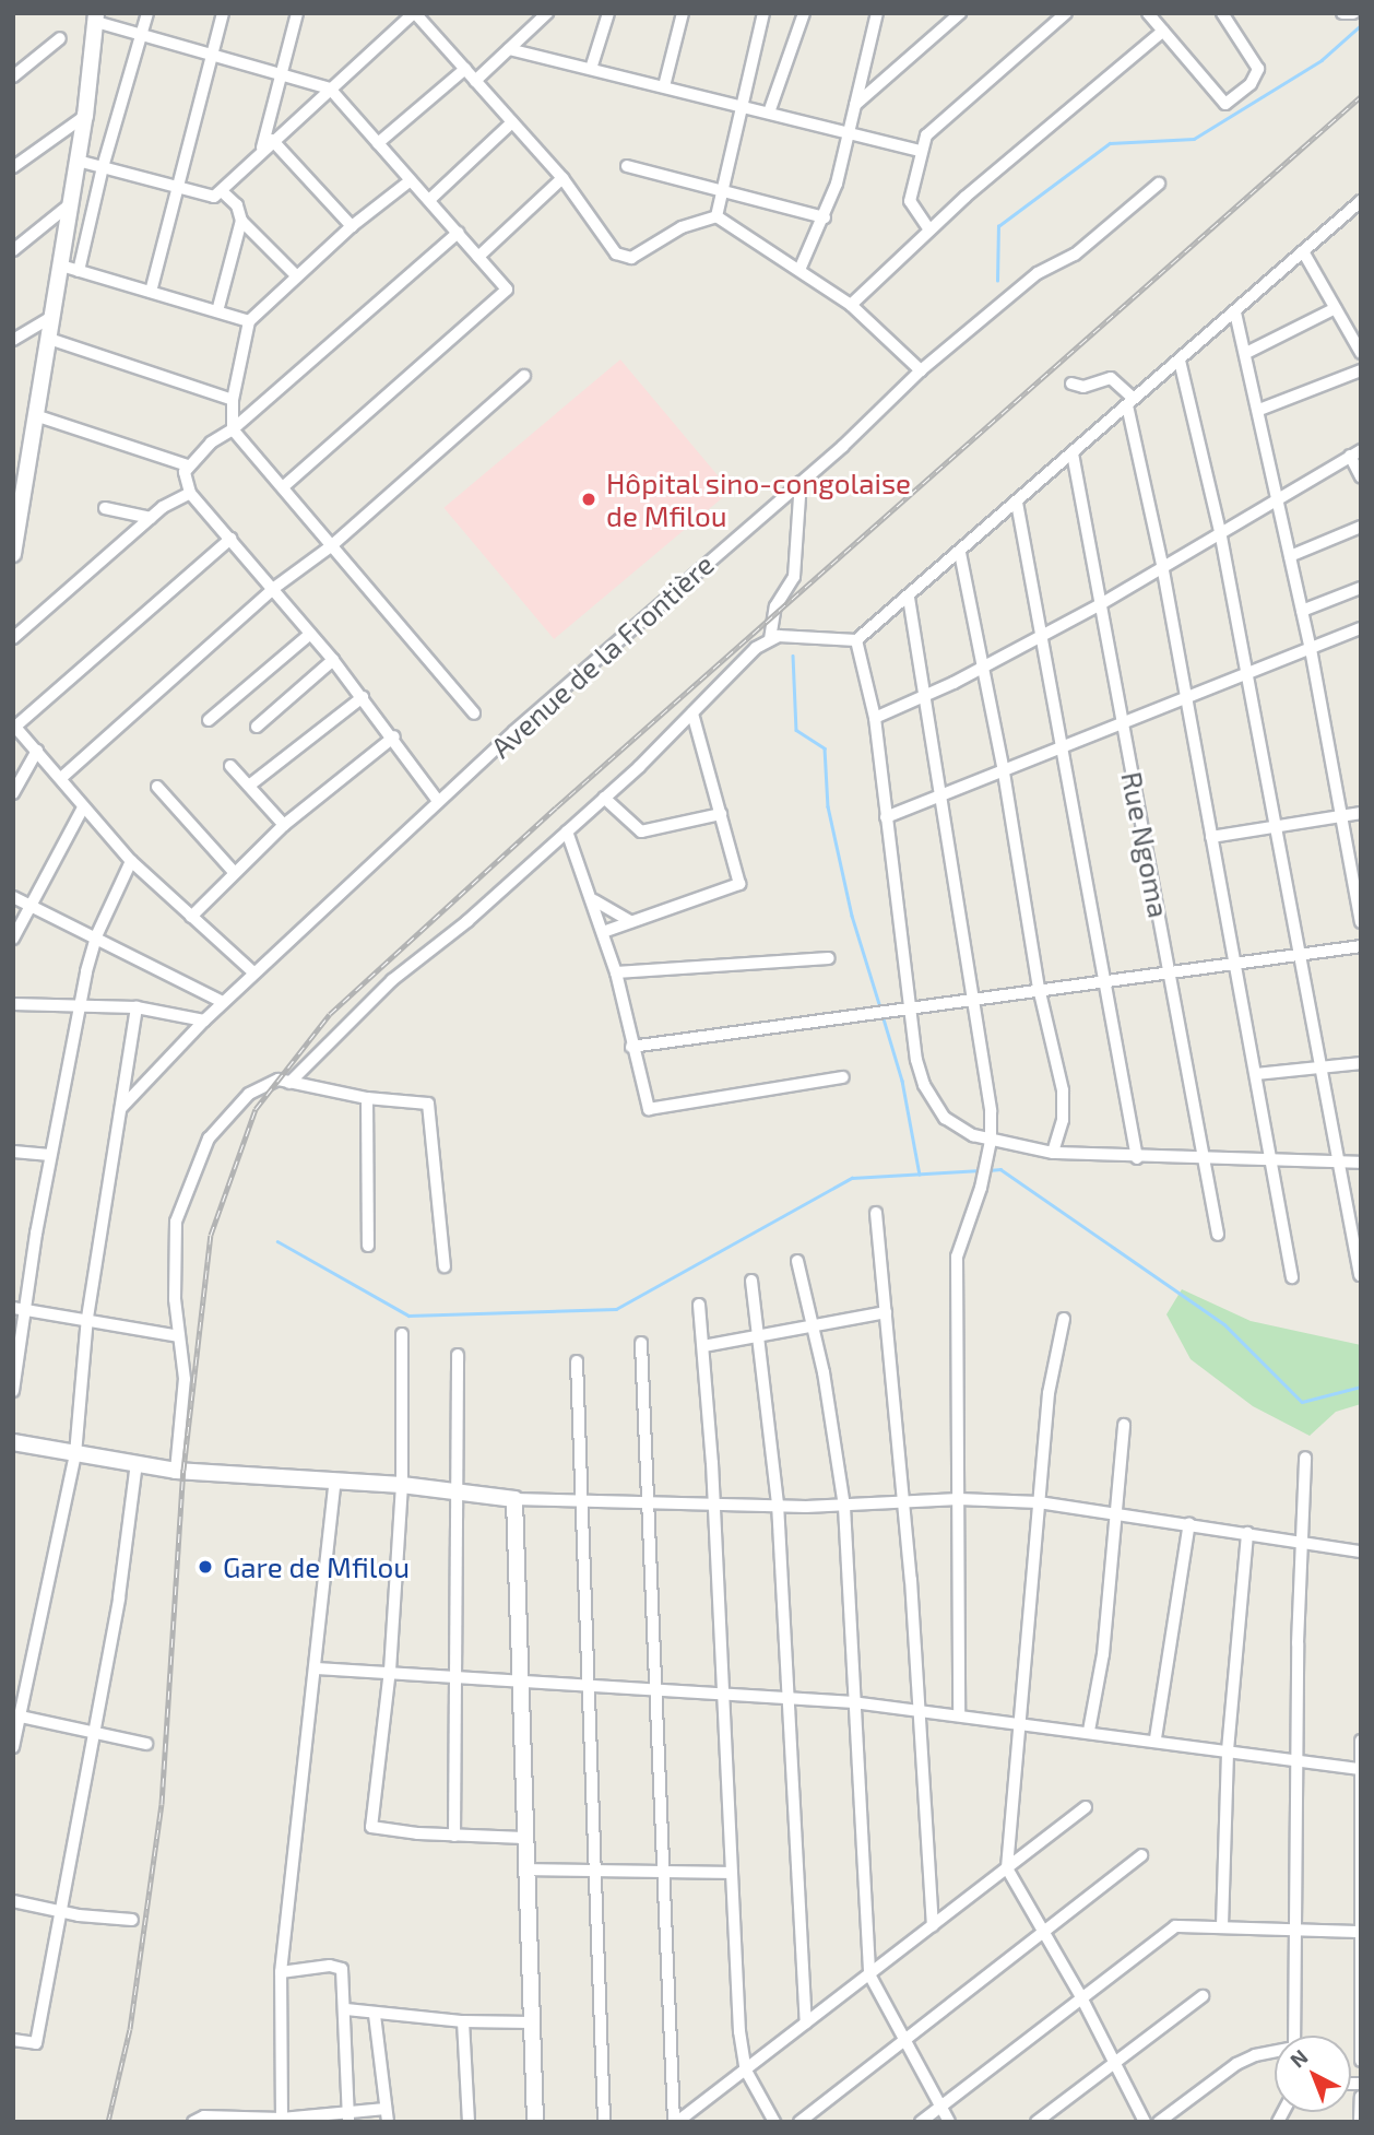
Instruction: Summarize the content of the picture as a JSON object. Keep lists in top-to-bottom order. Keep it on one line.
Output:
{"streets":{"street":["Avenue de la Frontière","Rue Ngoma"]},"places":["Hôpital sino-congolaise de Mfilou","Gare de Mfilou"],"north":"top left"}
